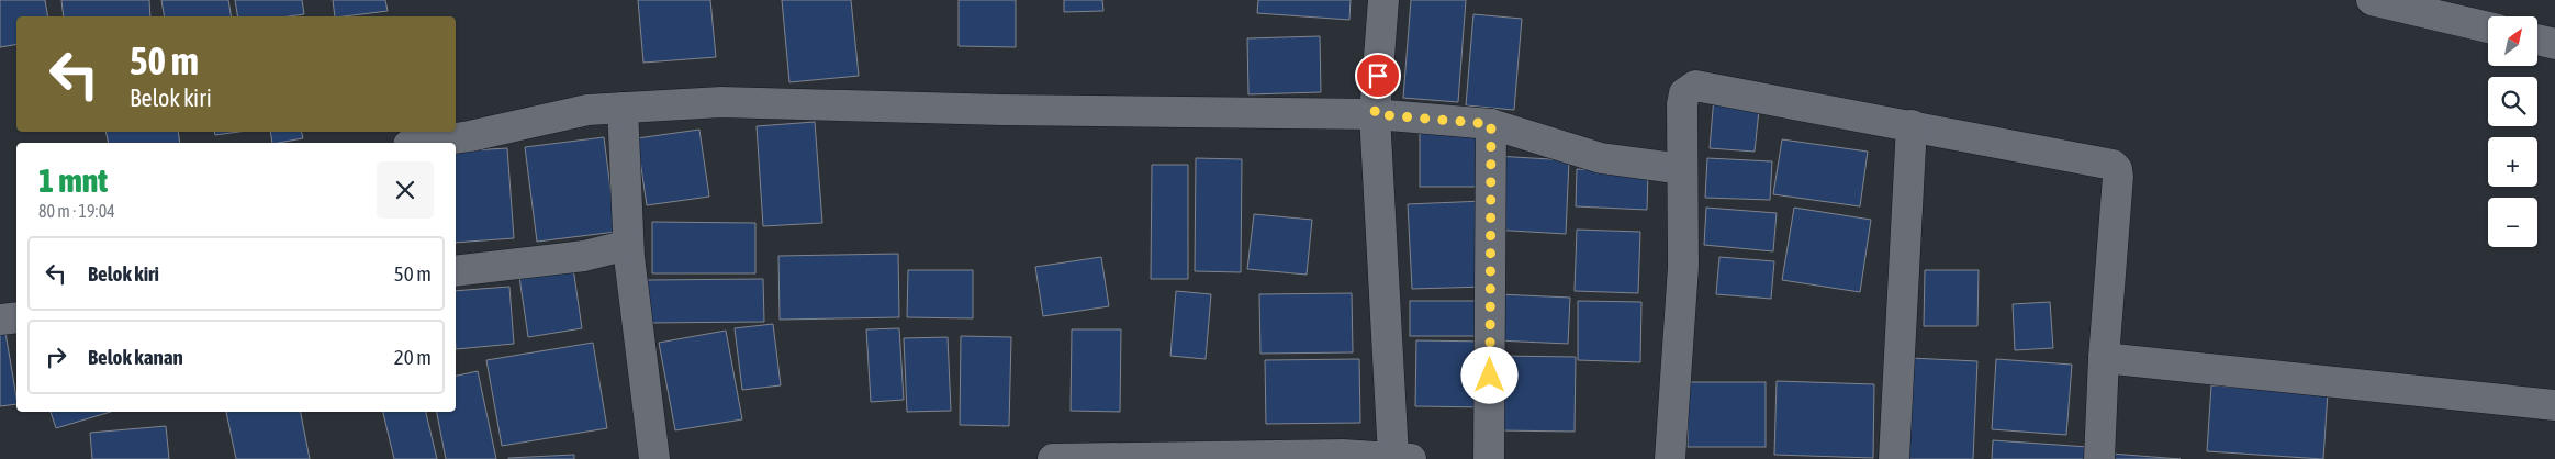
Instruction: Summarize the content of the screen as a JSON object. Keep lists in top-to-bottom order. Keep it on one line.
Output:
{"north":"top right","page":{"map_buttons":["+","−"],"turn":["50 m","Belok kiri"],"heading":["1 mnt","80 m · 19:04"],"list":[{"name":"Belok kiri","value":"50 m"},{"name":"Belok kanan","value":"20 m"}]}}
